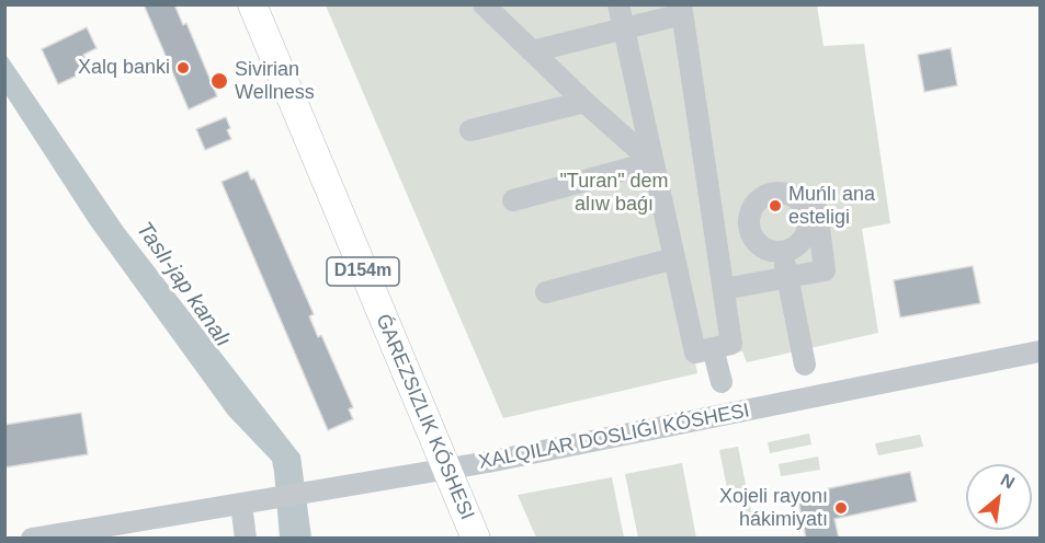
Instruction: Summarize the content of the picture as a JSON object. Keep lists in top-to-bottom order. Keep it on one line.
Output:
{"streets":{"main road":["D154m","ǴAREZSIZLIK KÓSHESI"]},"water":["Taslı-jap kanalı"],"parks":["\"Turan\" dem alıw baǵı"],"places":["Xalq banki","Sivirian Wellness","Muńlı ana esteligi","Xojeli rayonı hákimiyatı"],"north":"top right"}
